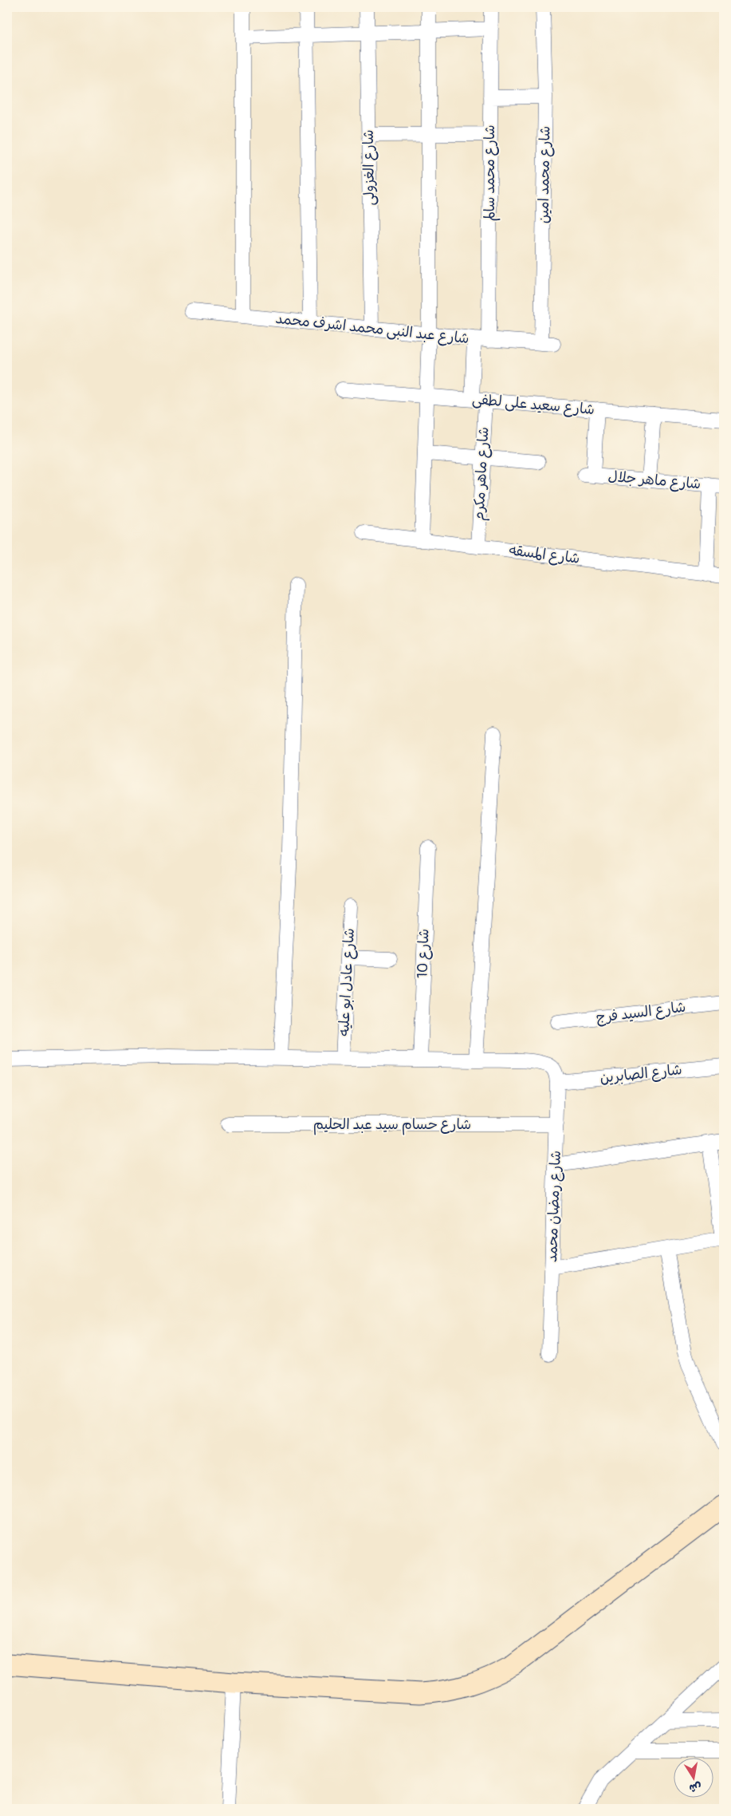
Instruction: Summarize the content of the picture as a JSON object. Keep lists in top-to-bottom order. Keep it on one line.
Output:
{"streets":{"street":["شارع الغزولى","شارع محمد سالم","شارع محمد امين","شارع عبد النبى محمد اشرف محمد","شارع سعيد على لطفى","شارع ماهر مكرم","شارع ماهر جلال","شارع المسقه","شارع 10","شارع عادل ابو عليه","شارع السيد فرج","شارع الصابرين","شارع حسام سيد عبد الحليم","شارع رمضان محمد"]},"crossings":[["شارع الغزولى","شارع عبد النبى محمد اشرف محمد"],["شارع محمد سالم","شارع عبد النبى محمد اشرف محمد"],["شارع محمد امين","شارع عبد النبى محمد اشرف محمد"],["شارع عبد النبى محمد اشرف محمد","شارع ماهر مكرم"],["شارع سعيد على لطفى","شارع ماهر مكرم"],["شارع سعيد على لطفى","شارع ماهر جلال"],["شارع ماهر مكرم","شارع المسقه"],["شارع الصابرين","شارع رمضان محمد"],["شارع حسام سيد عبد الحليم","شارع رمضان محمد"]],"north":"bottom"}
